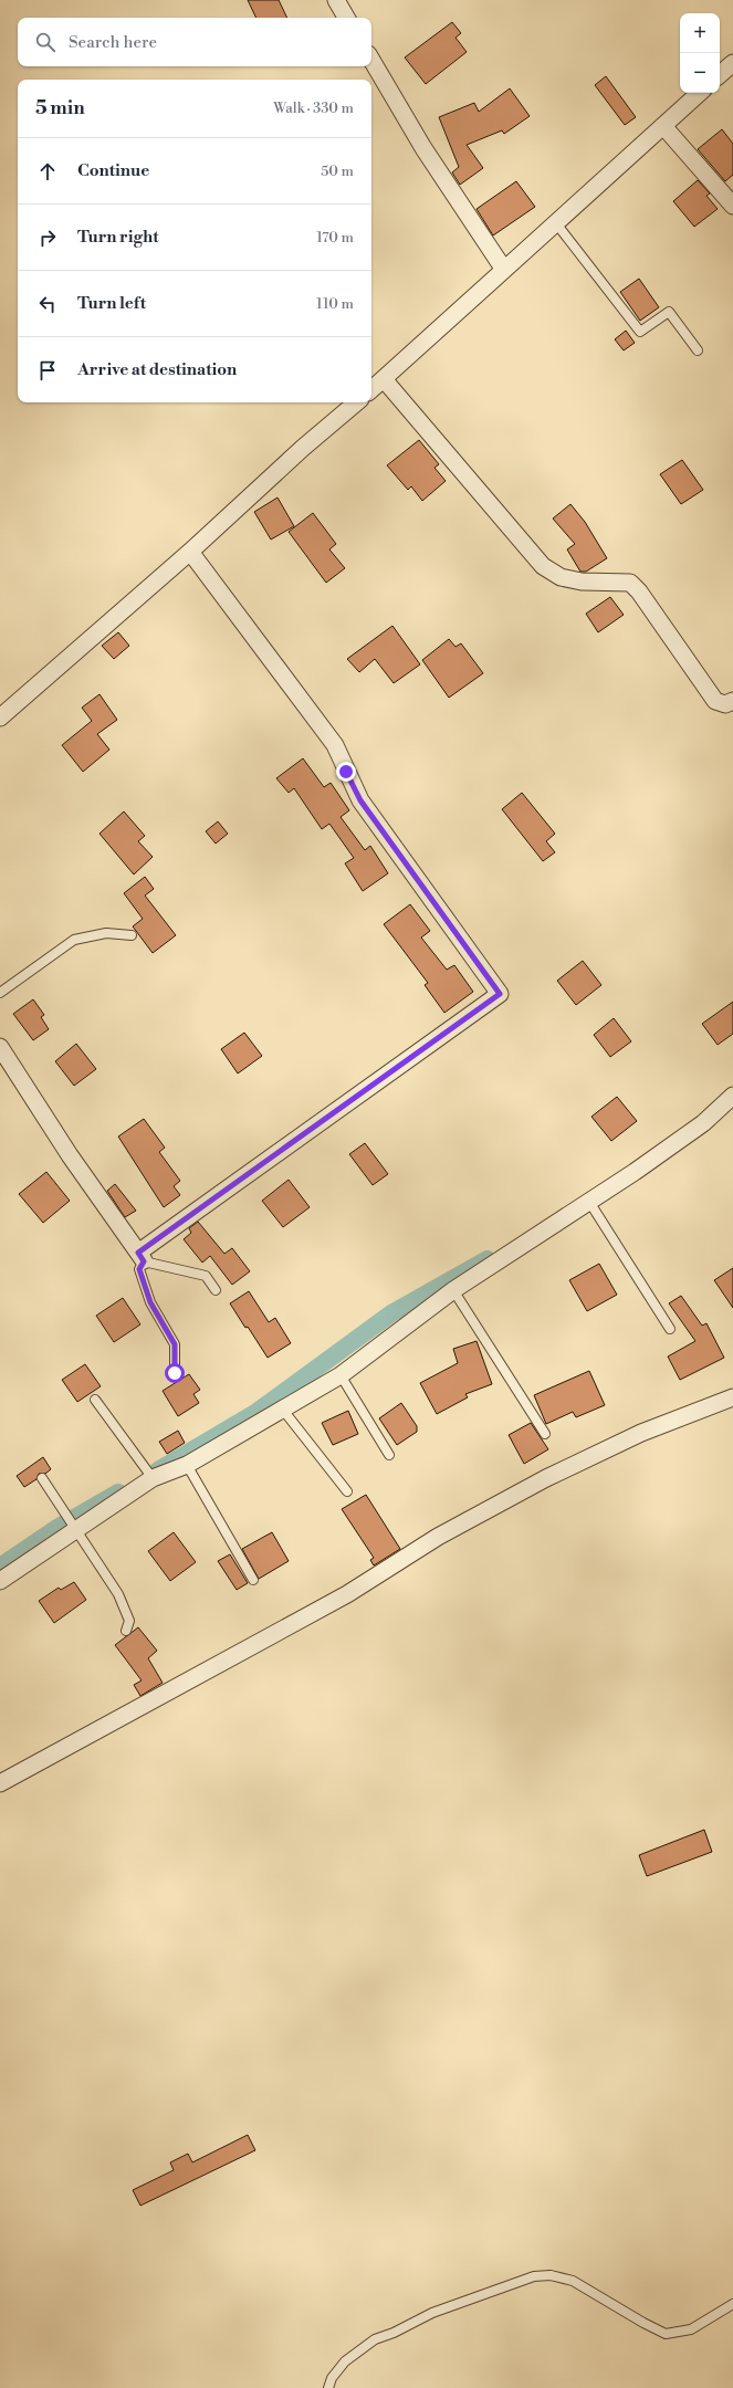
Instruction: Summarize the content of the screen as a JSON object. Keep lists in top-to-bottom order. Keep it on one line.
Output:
{"page":{"map_buttons":["+","−"],"search":"Search here","heading":["5 min","Walk · 330 m"],"list":[["Continue","50 m"],["Turn right","170 m"],["Turn left","110 m"],"Arrive at destination"]}}
